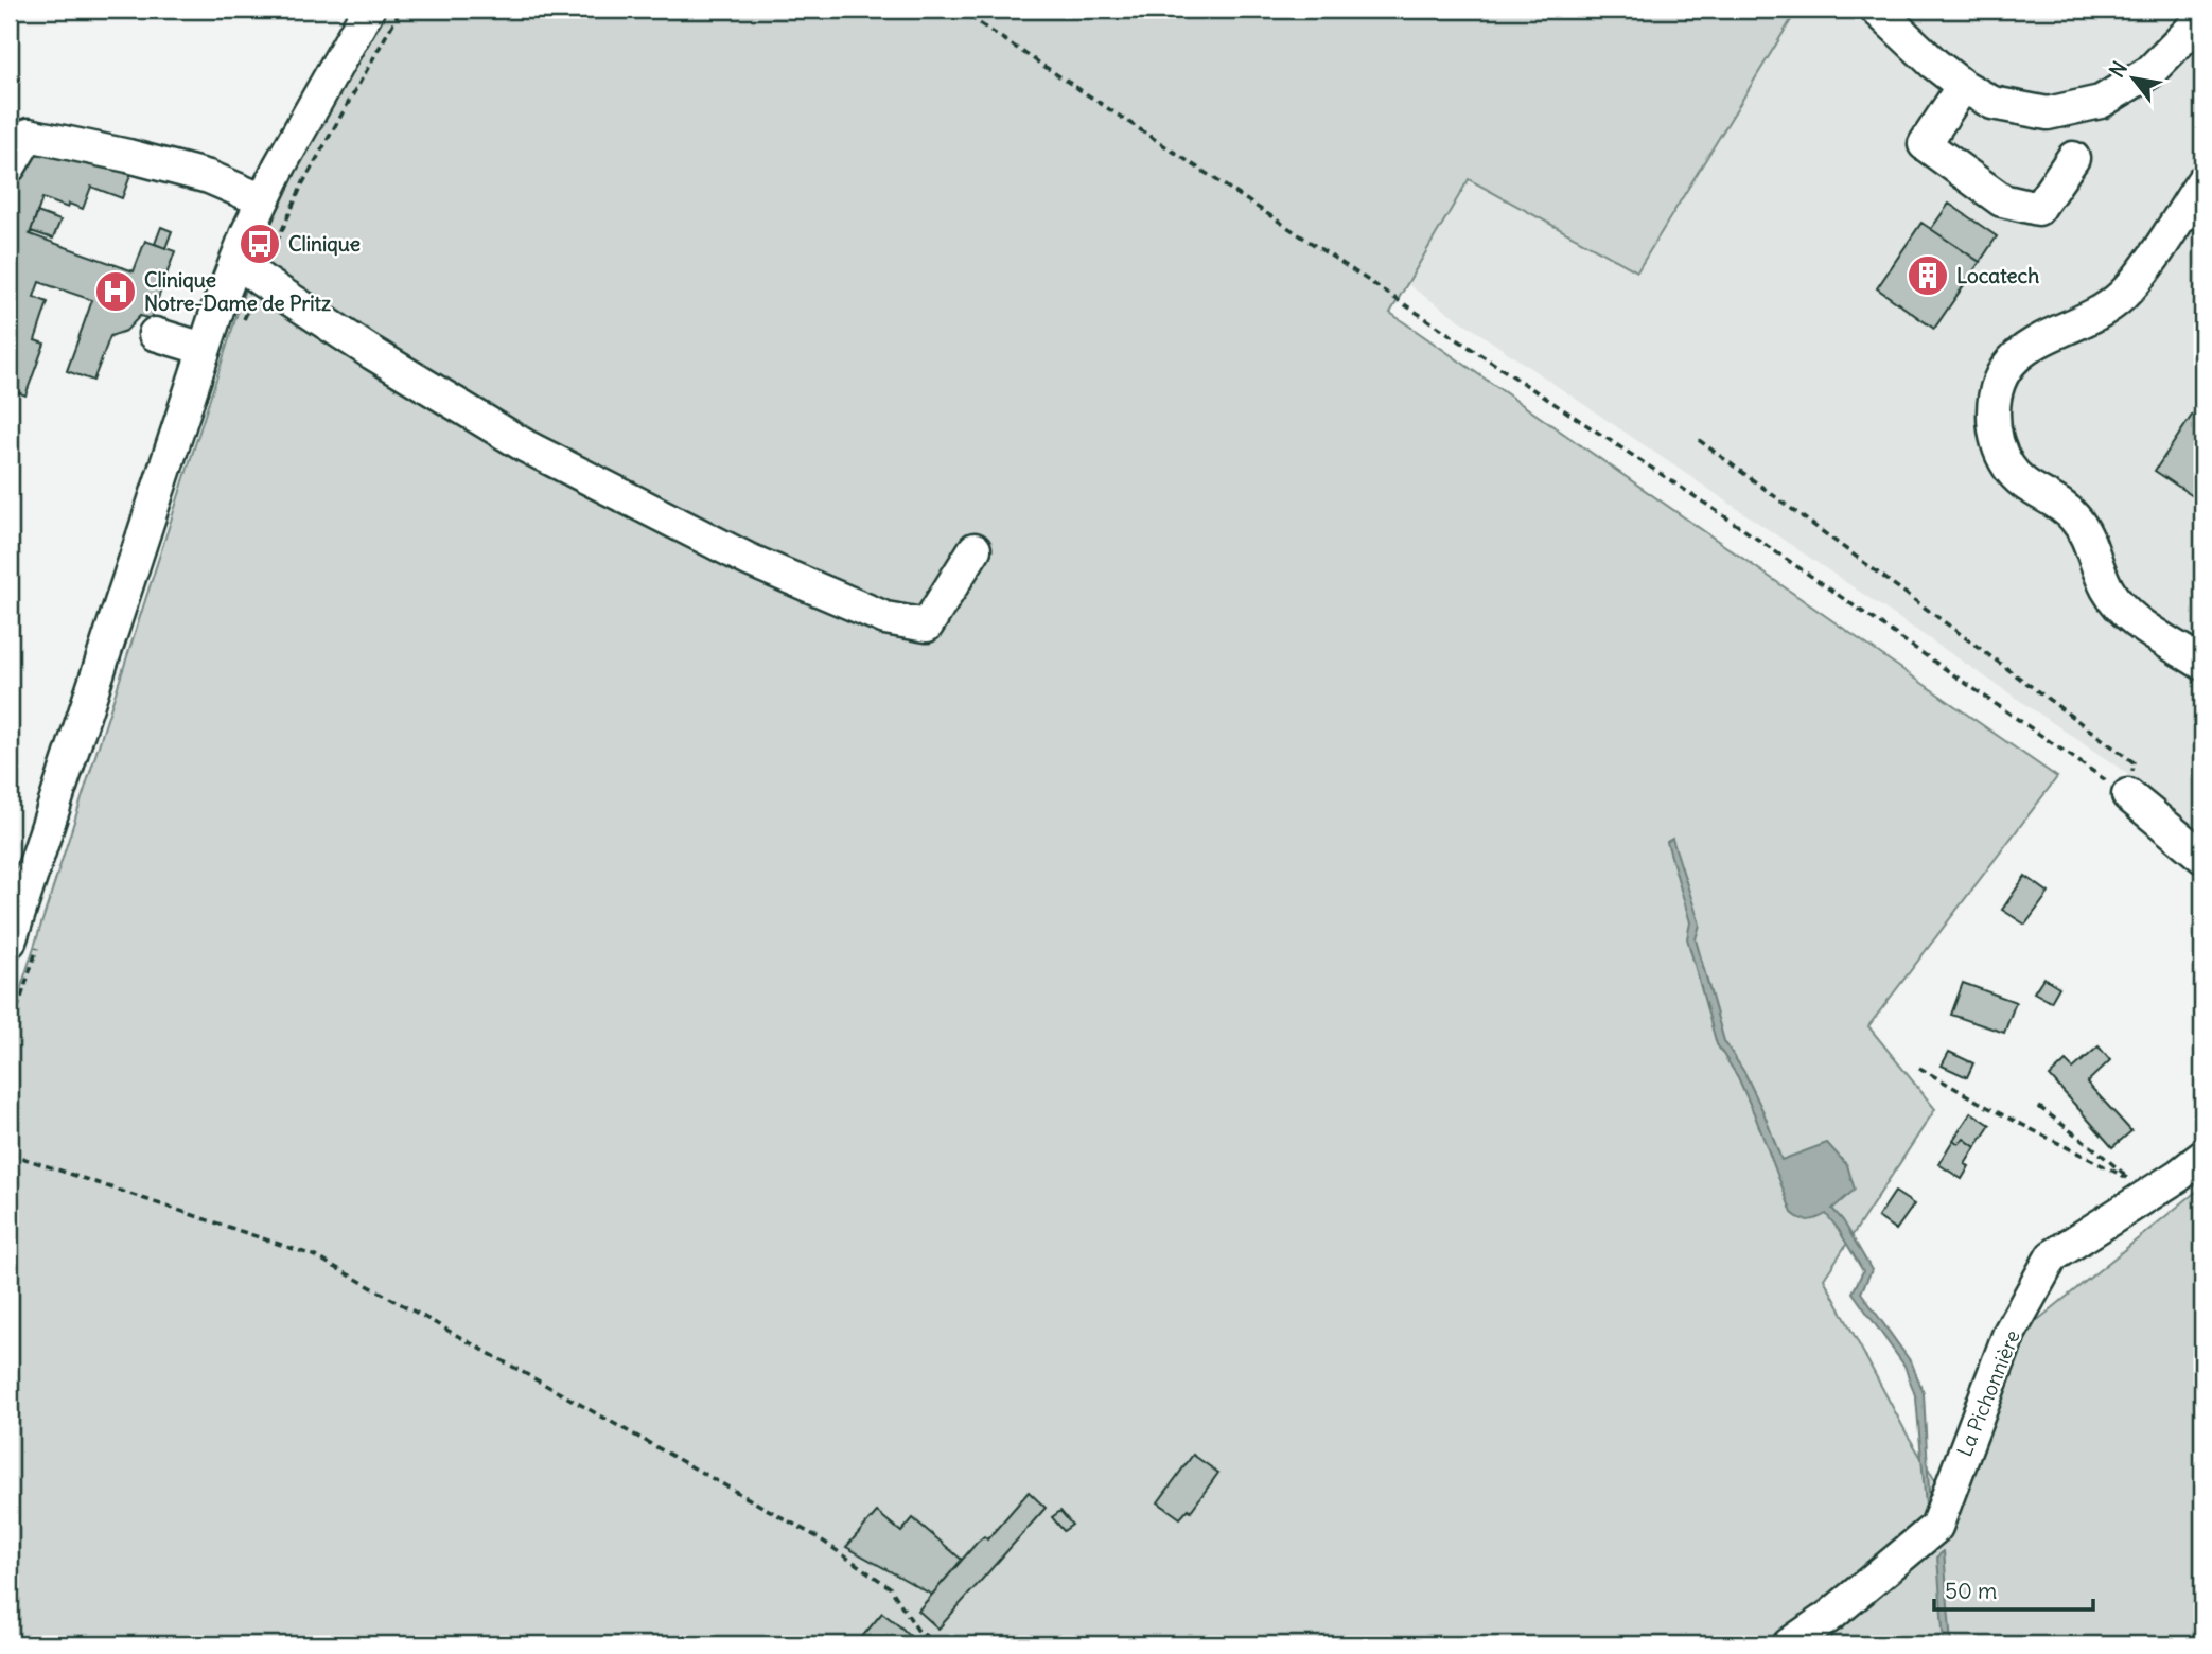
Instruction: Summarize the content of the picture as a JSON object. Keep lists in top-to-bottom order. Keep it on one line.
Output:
{"streets":{"street":["La Pichonnière"]},"places":{"bus stop":["Clinique"],"building":["Locatech"],"hospital":["Clinique Notre-Dame de Pritz"]},"scale_bar":"50 m","north":"top left"}
